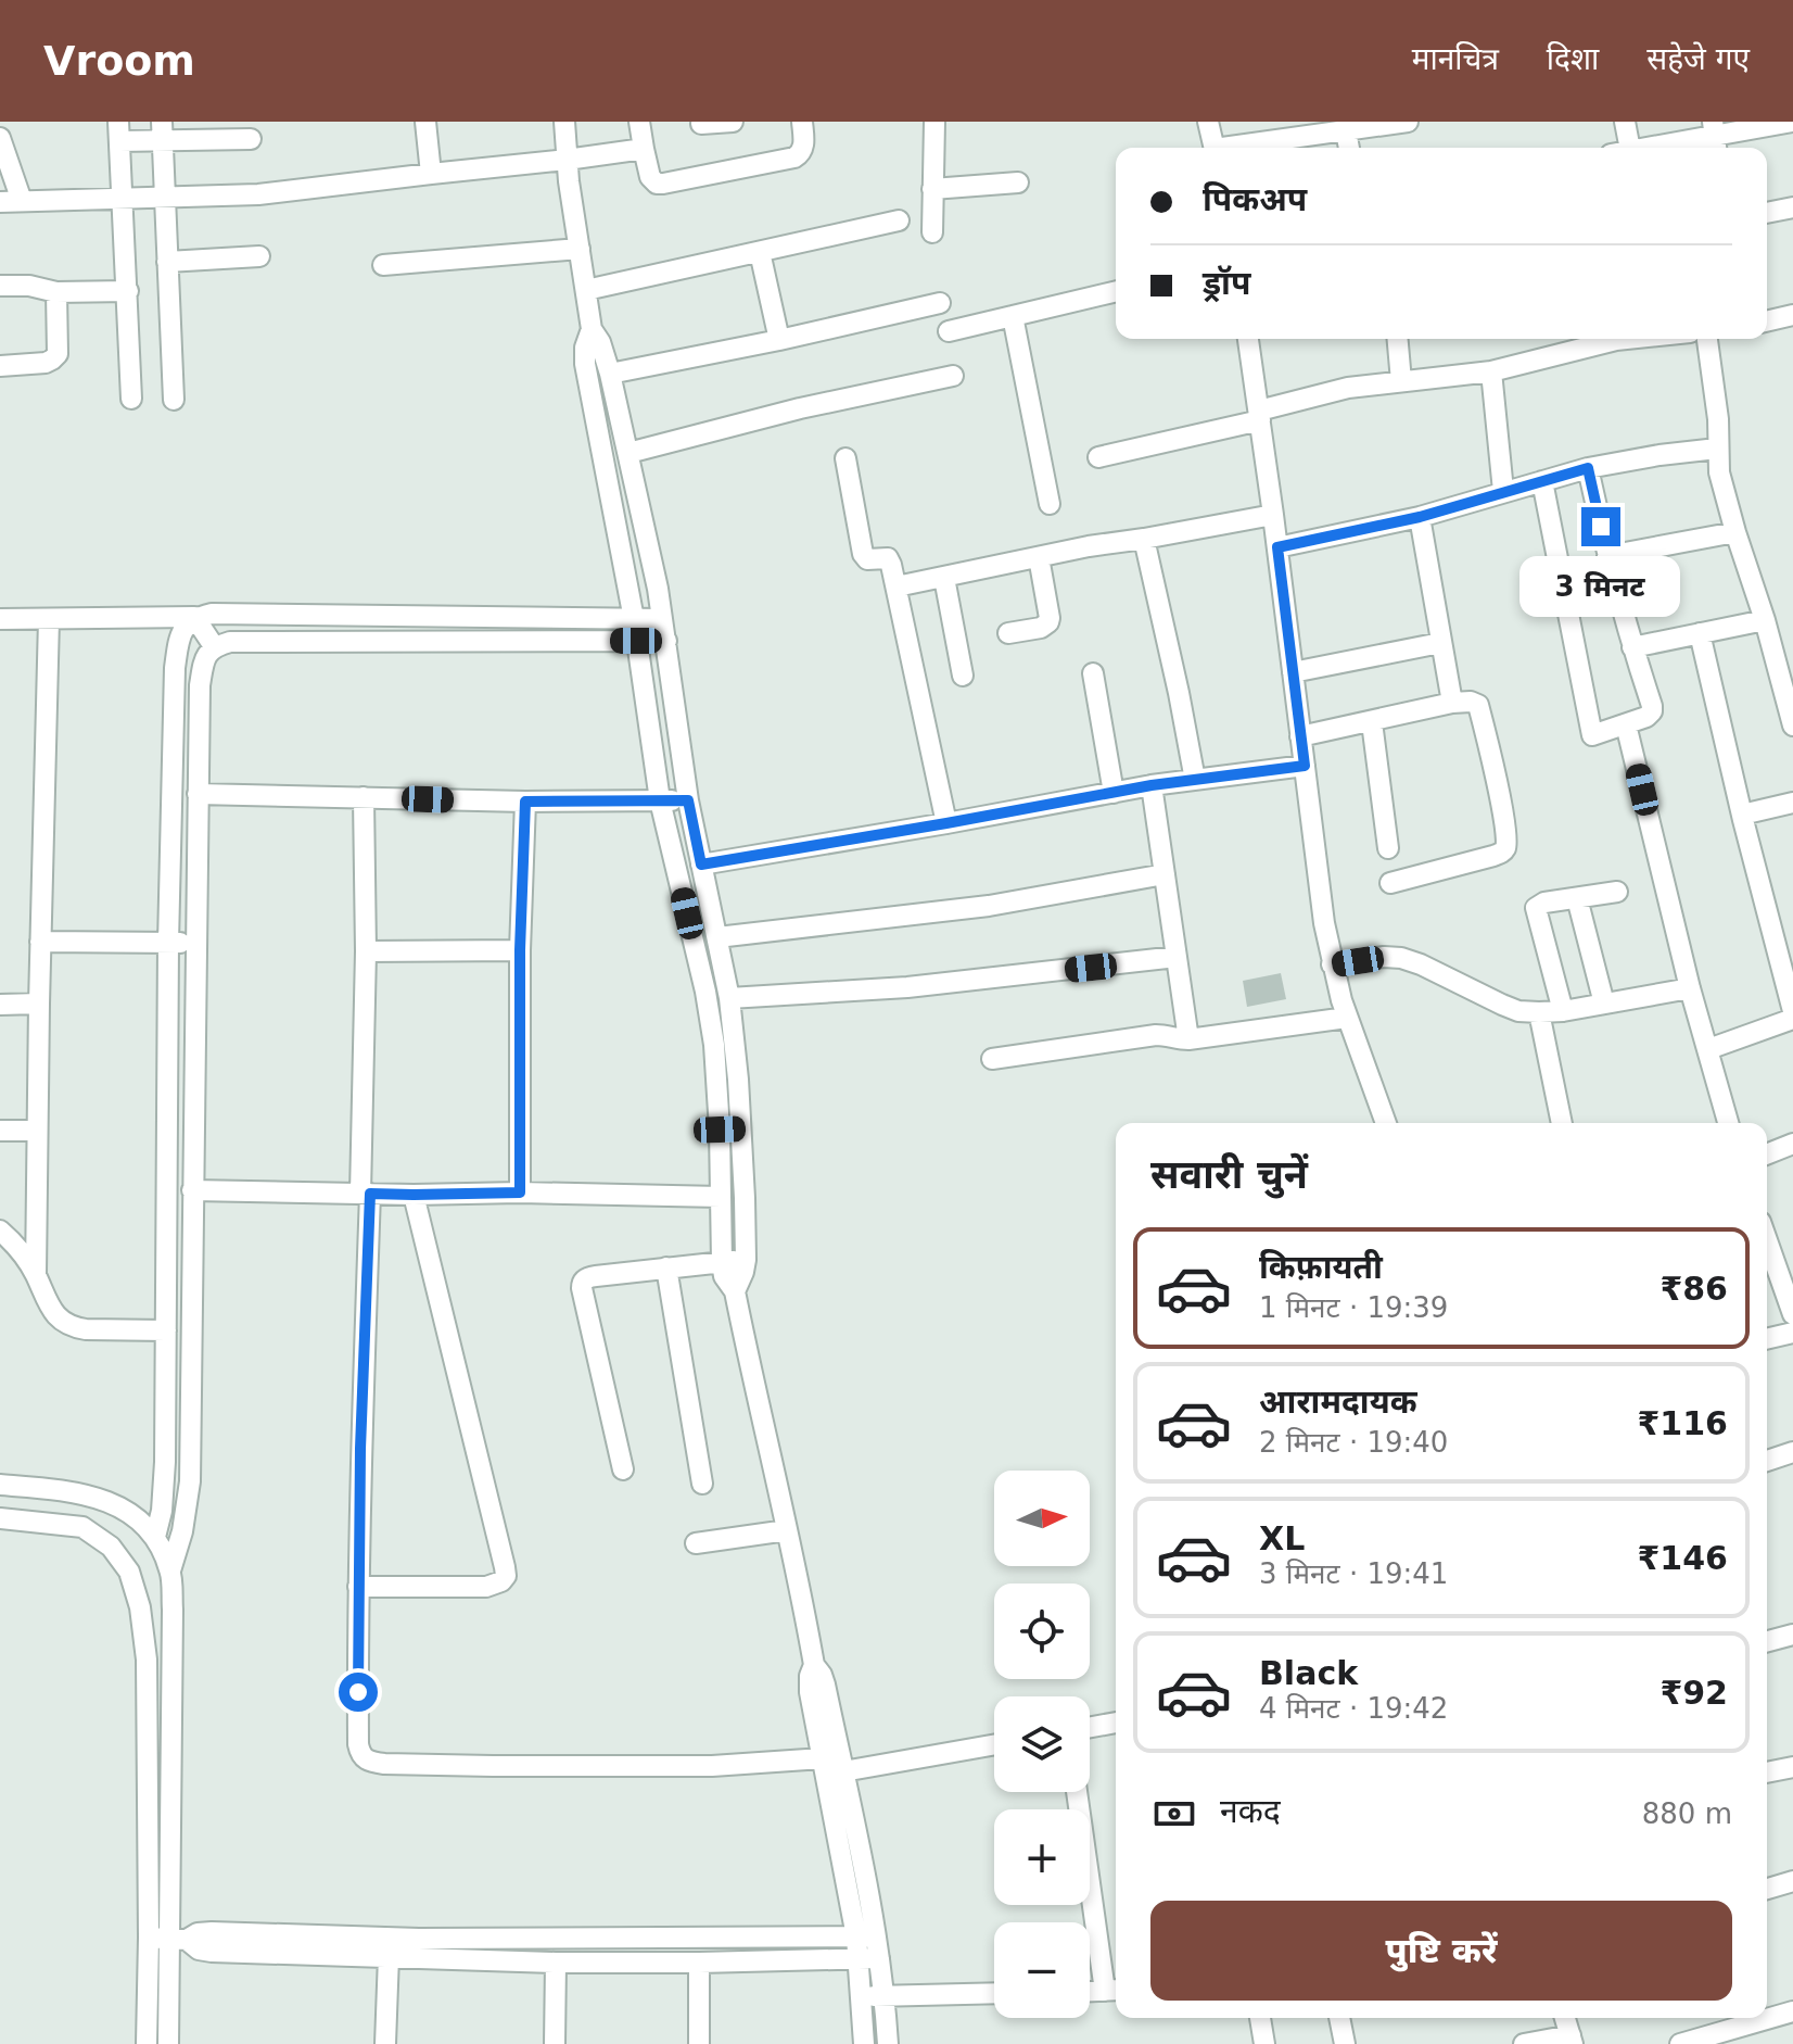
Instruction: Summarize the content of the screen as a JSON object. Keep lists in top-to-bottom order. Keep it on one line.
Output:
{"north":"right","page":{"header":"Vroom","nav":["मानचित्र","दिशा","सहेजे गए"],"banner":["पिकअप","ड्रॉप"],"bubble":"3 मिनट","heading":"सवारी चुनें","list":[{"name":"किफ़ायती","note":"1 मिनट · 19:39","value":"₹86"},{"name":"आरामदायक","note":"2 मिनट · 19:40","value":"₹116"},{"name":"XL","note":"3 मिनट · 19:41","value":"₹146"},{"name":"Black","note":"4 मिनट · 19:42","value":"₹92"}],"map_buttons":["+","−"],"pay":["नकद","880 m"],"buttons":"पुष्टि करें"}}
